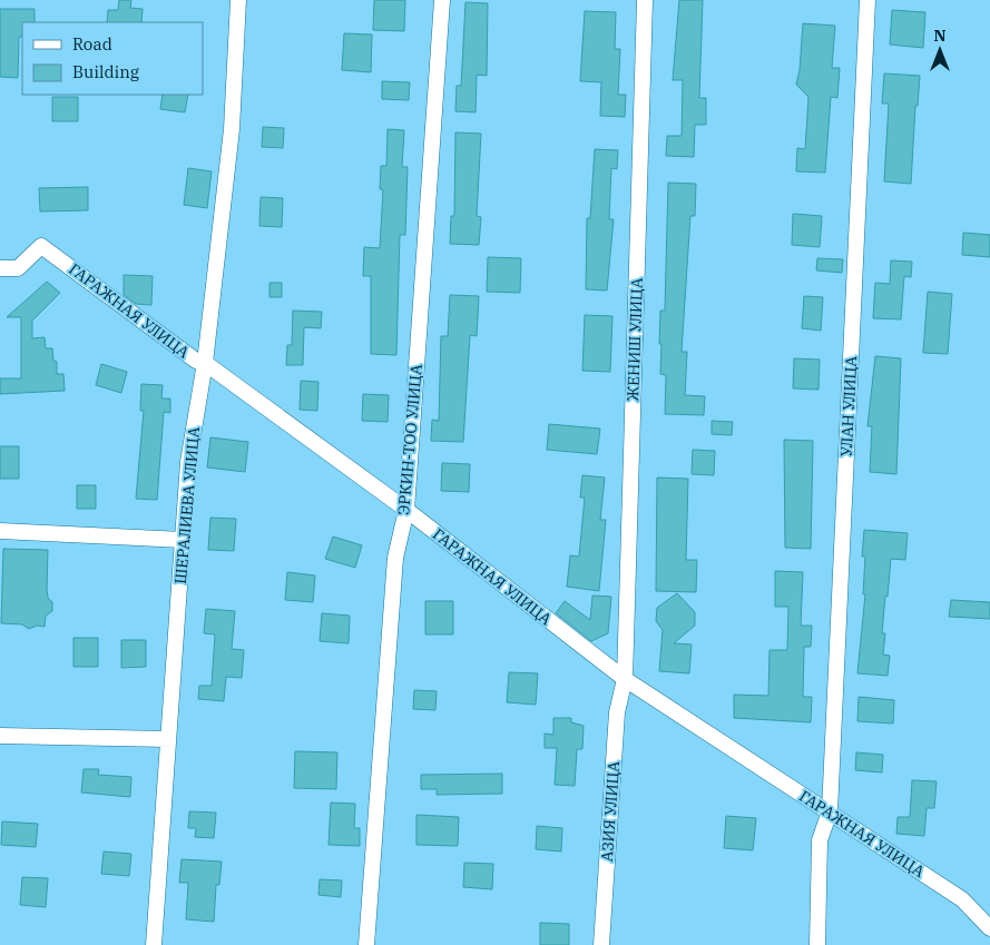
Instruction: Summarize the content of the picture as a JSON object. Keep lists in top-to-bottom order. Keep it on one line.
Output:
{"streets":{"street":["ГАРАЖНАЯ УЛИЦА","ЖЕНИШ УЛИЦА","УЛАН УЛИЦА","ЭРКИН-ТОО УЛИЦА","ШЕРАЛИЕВА УЛИЦА","АЗИЯ УЛИЦА"]},"crossings":[["ГАРАЖНАЯ УЛИЦА","ЖЕНИШ УЛИЦА"],["ГАРАЖНАЯ УЛИЦА","УЛАН УЛИЦА"],["ГАРАЖНАЯ УЛИЦА","ЭРКИН-ТОО УЛИЦА"],["ГАРАЖНАЯ УЛИЦА","ШЕРАЛИЕВА УЛИЦА"],["ГАРАЖНАЯ УЛИЦА","АЗИЯ УЛИЦА"],["ЖЕНИШ УЛИЦА","АЗИЯ УЛИЦА"]],"legend":["Road","Building"],"north":"top"}
